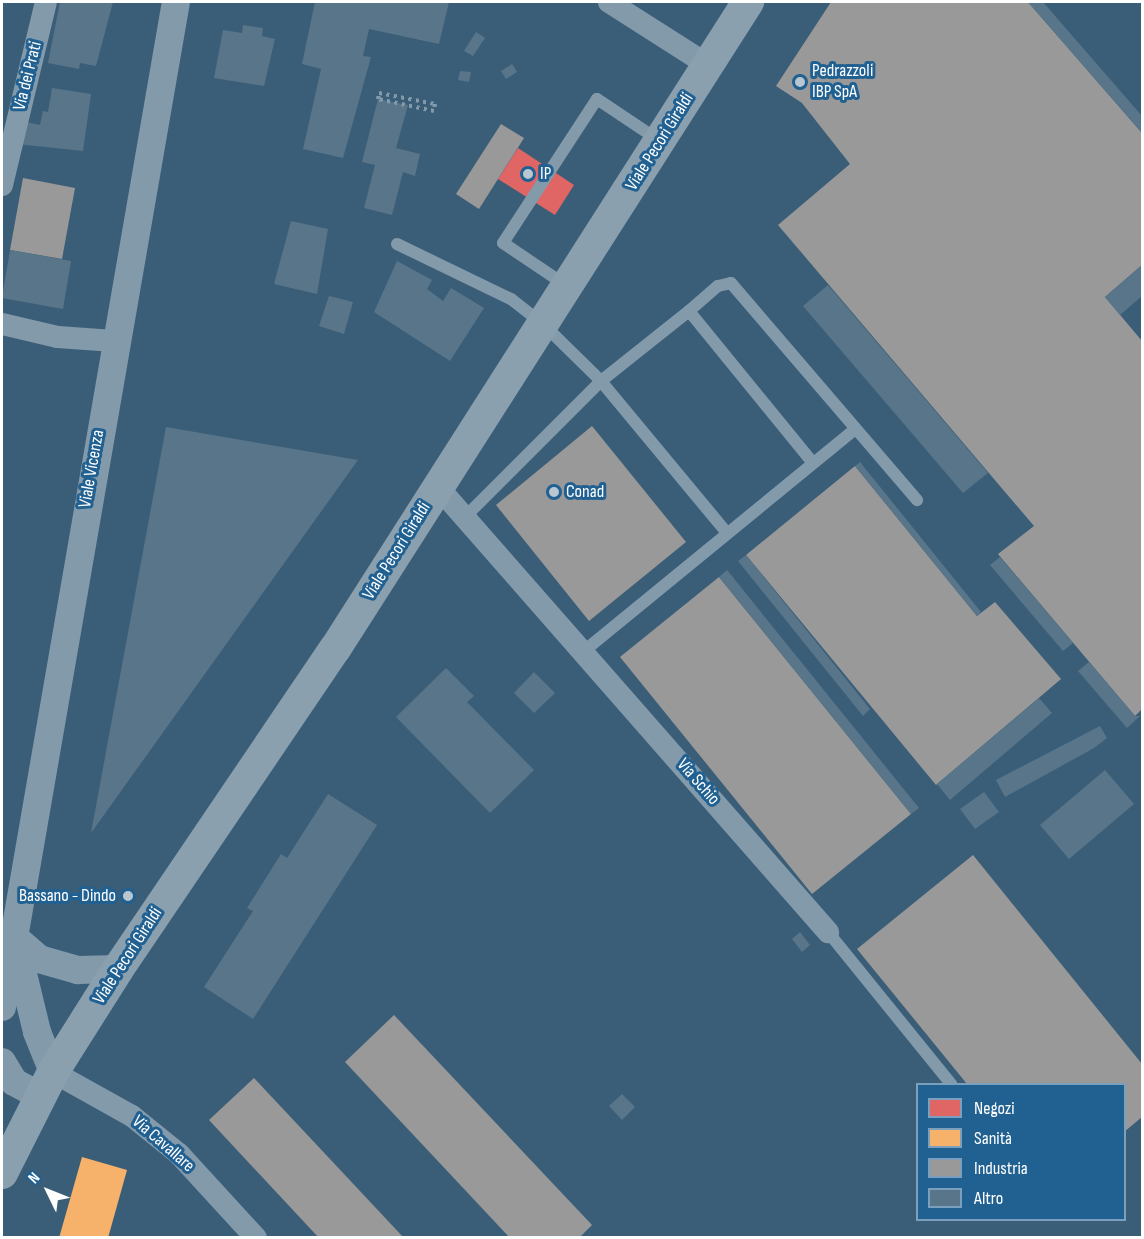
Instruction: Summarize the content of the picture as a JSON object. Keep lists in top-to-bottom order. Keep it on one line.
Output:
{"streets":{"main road":["Viale Pecori Giraldi"],"street":["Via dei Prati","Viale Vicenza","Via Schio","Via Cavallare"]},"crossings":[["Viale Pecori Giraldi","Via Schio"],["Viale Pecori Giraldi","Via Cavallare"]],"places":["Pedrazzoli IBP SpA","IP","Conad","Bassano - Dindo"],"legend":["Negozi","Sanità","Industria","Altro"],"north":"top left"}
